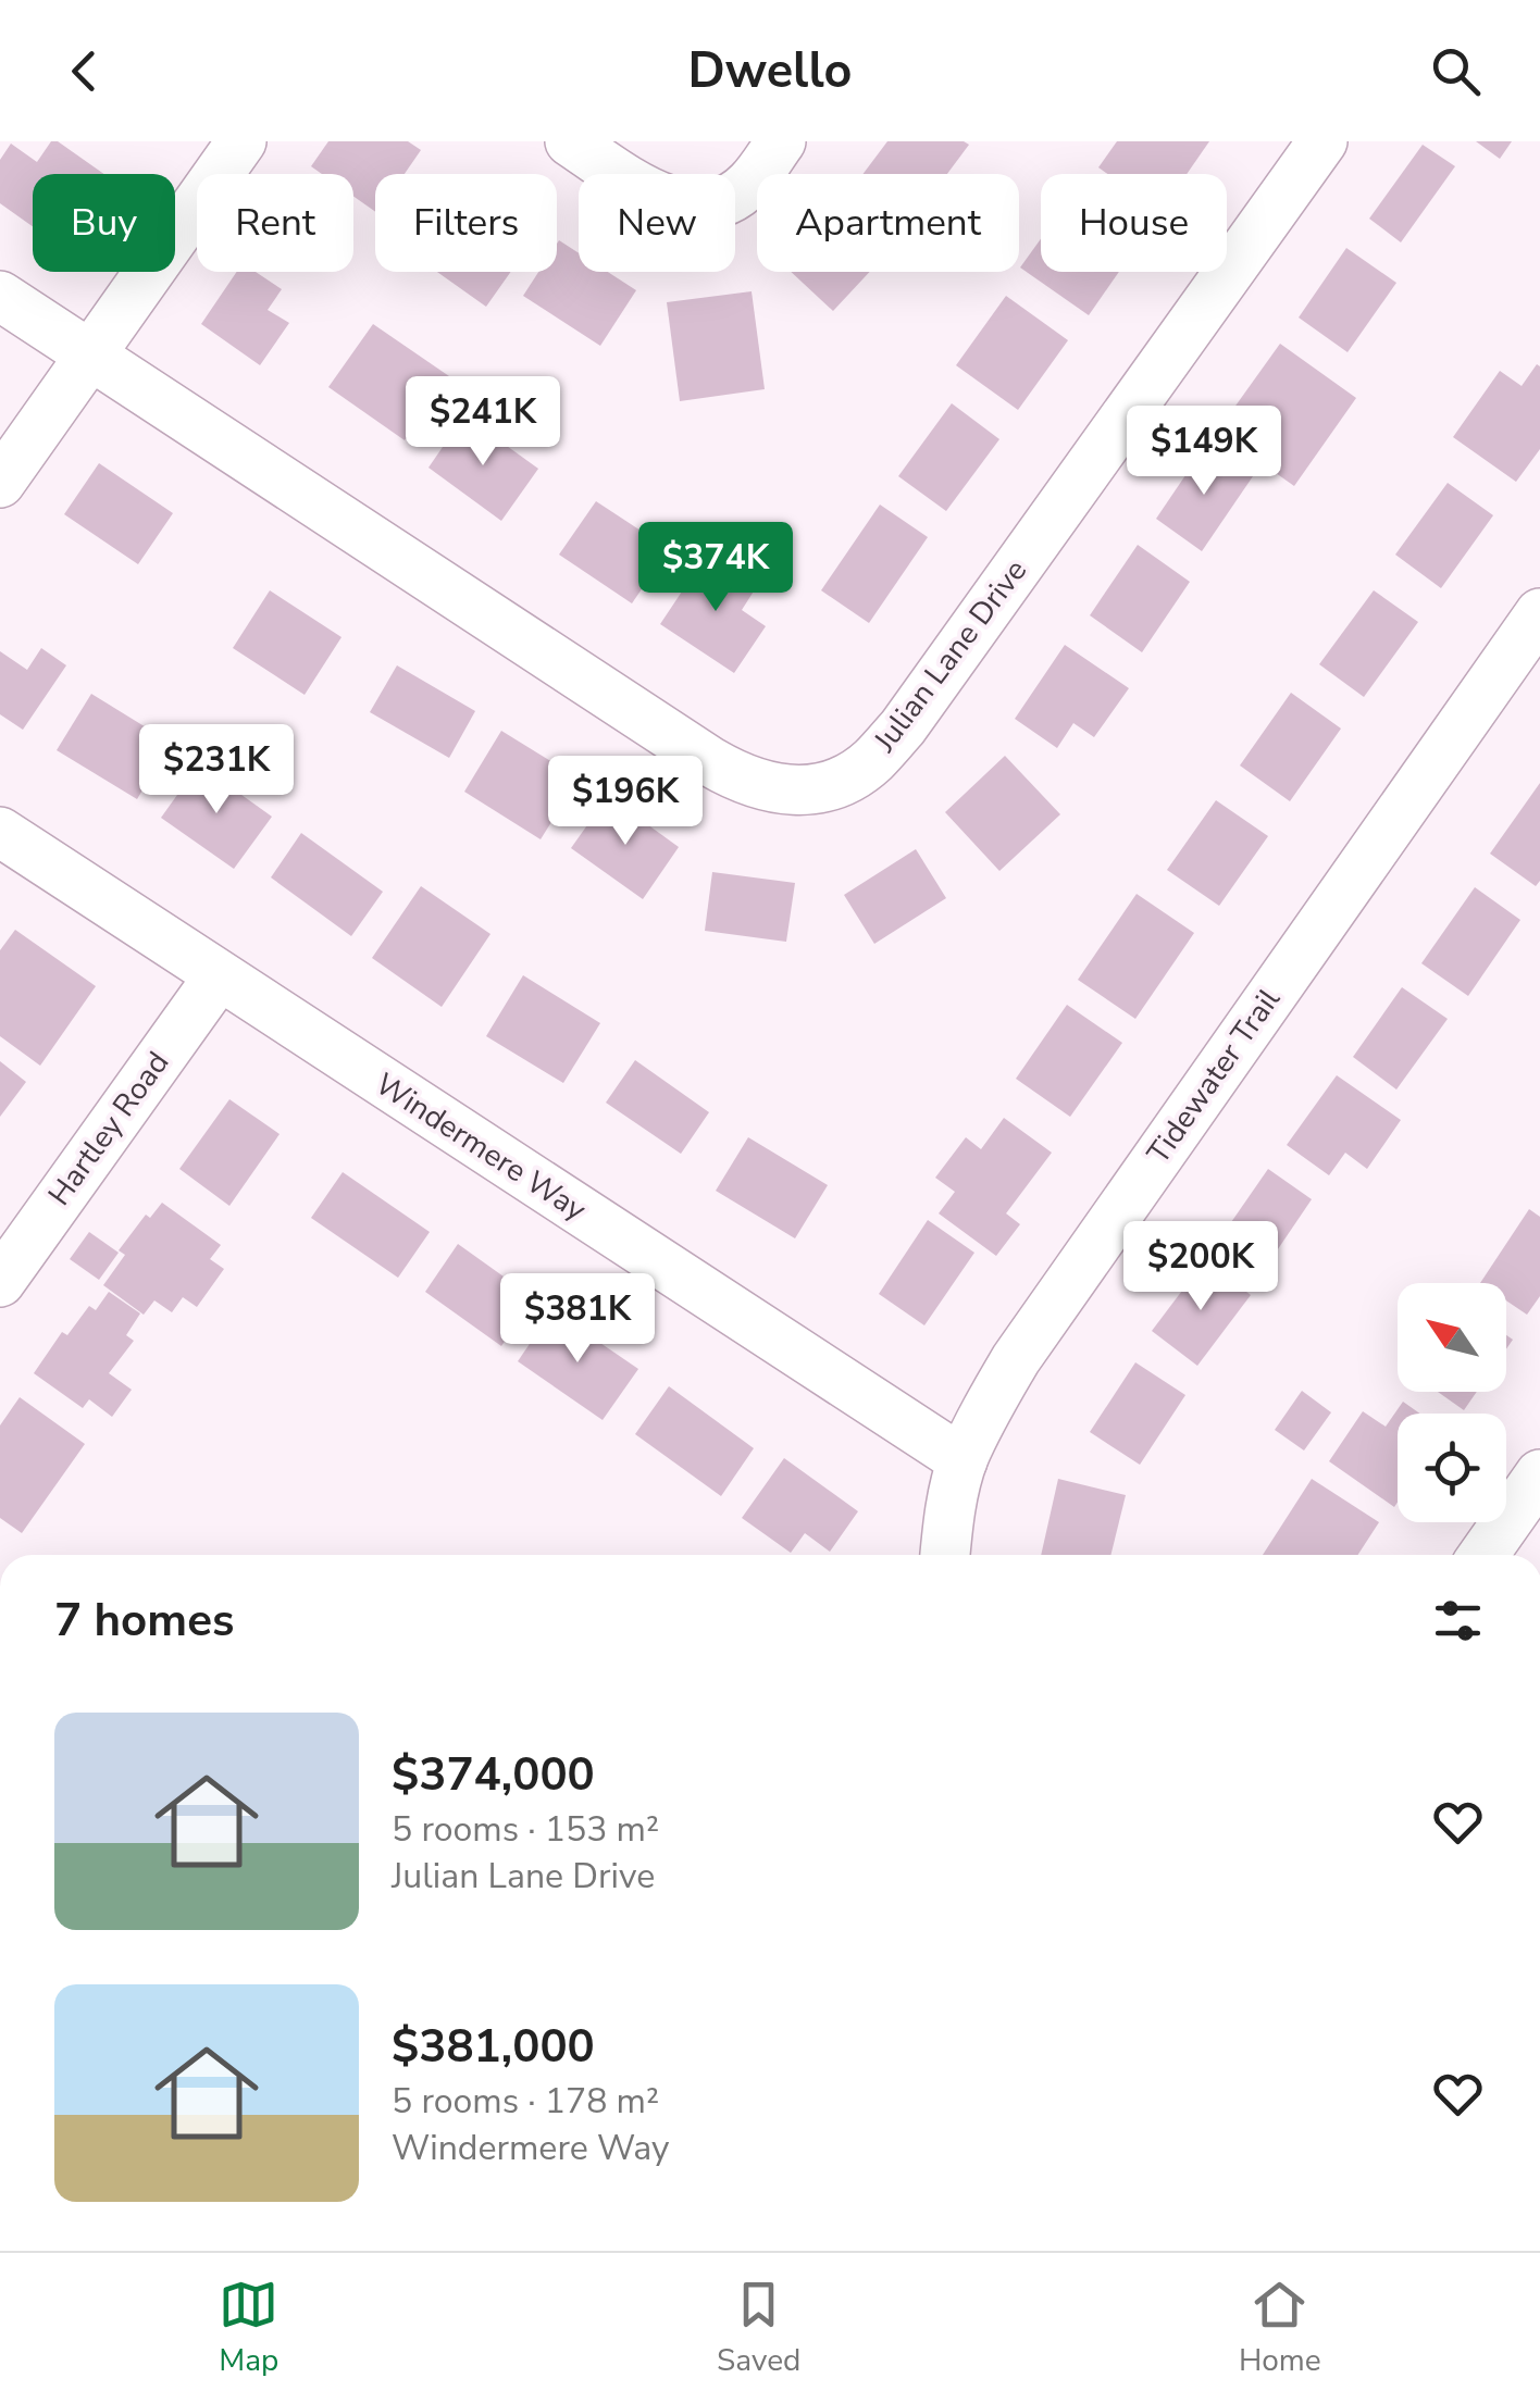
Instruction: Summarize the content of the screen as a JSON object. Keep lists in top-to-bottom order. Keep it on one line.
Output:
{"streets":{"street":["Julian Lane Drive","Tidewater Trail","Hartley Road","Windermere Way"]},"crossings":[["Tidewater Trail","Windermere Way"],["Hartley Road","Windermere Way"]],"north":"top left","page":{"header":"Dwello","chip":["Buy","Rent","Filters","New","Apartment","House"],"price":["$241K","$149K","$374K","$231K","$196K","$200K","$381K"],"heading":"7 homes","list":[{"name":"$374,000","note":"5 rooms · 153 m² · Julian Lane Drive"},{"name":"$381,000","note":"5 rooms · 178 m² · Windermere Way"}],"tabs":["Map","Saved","Home"]}}
